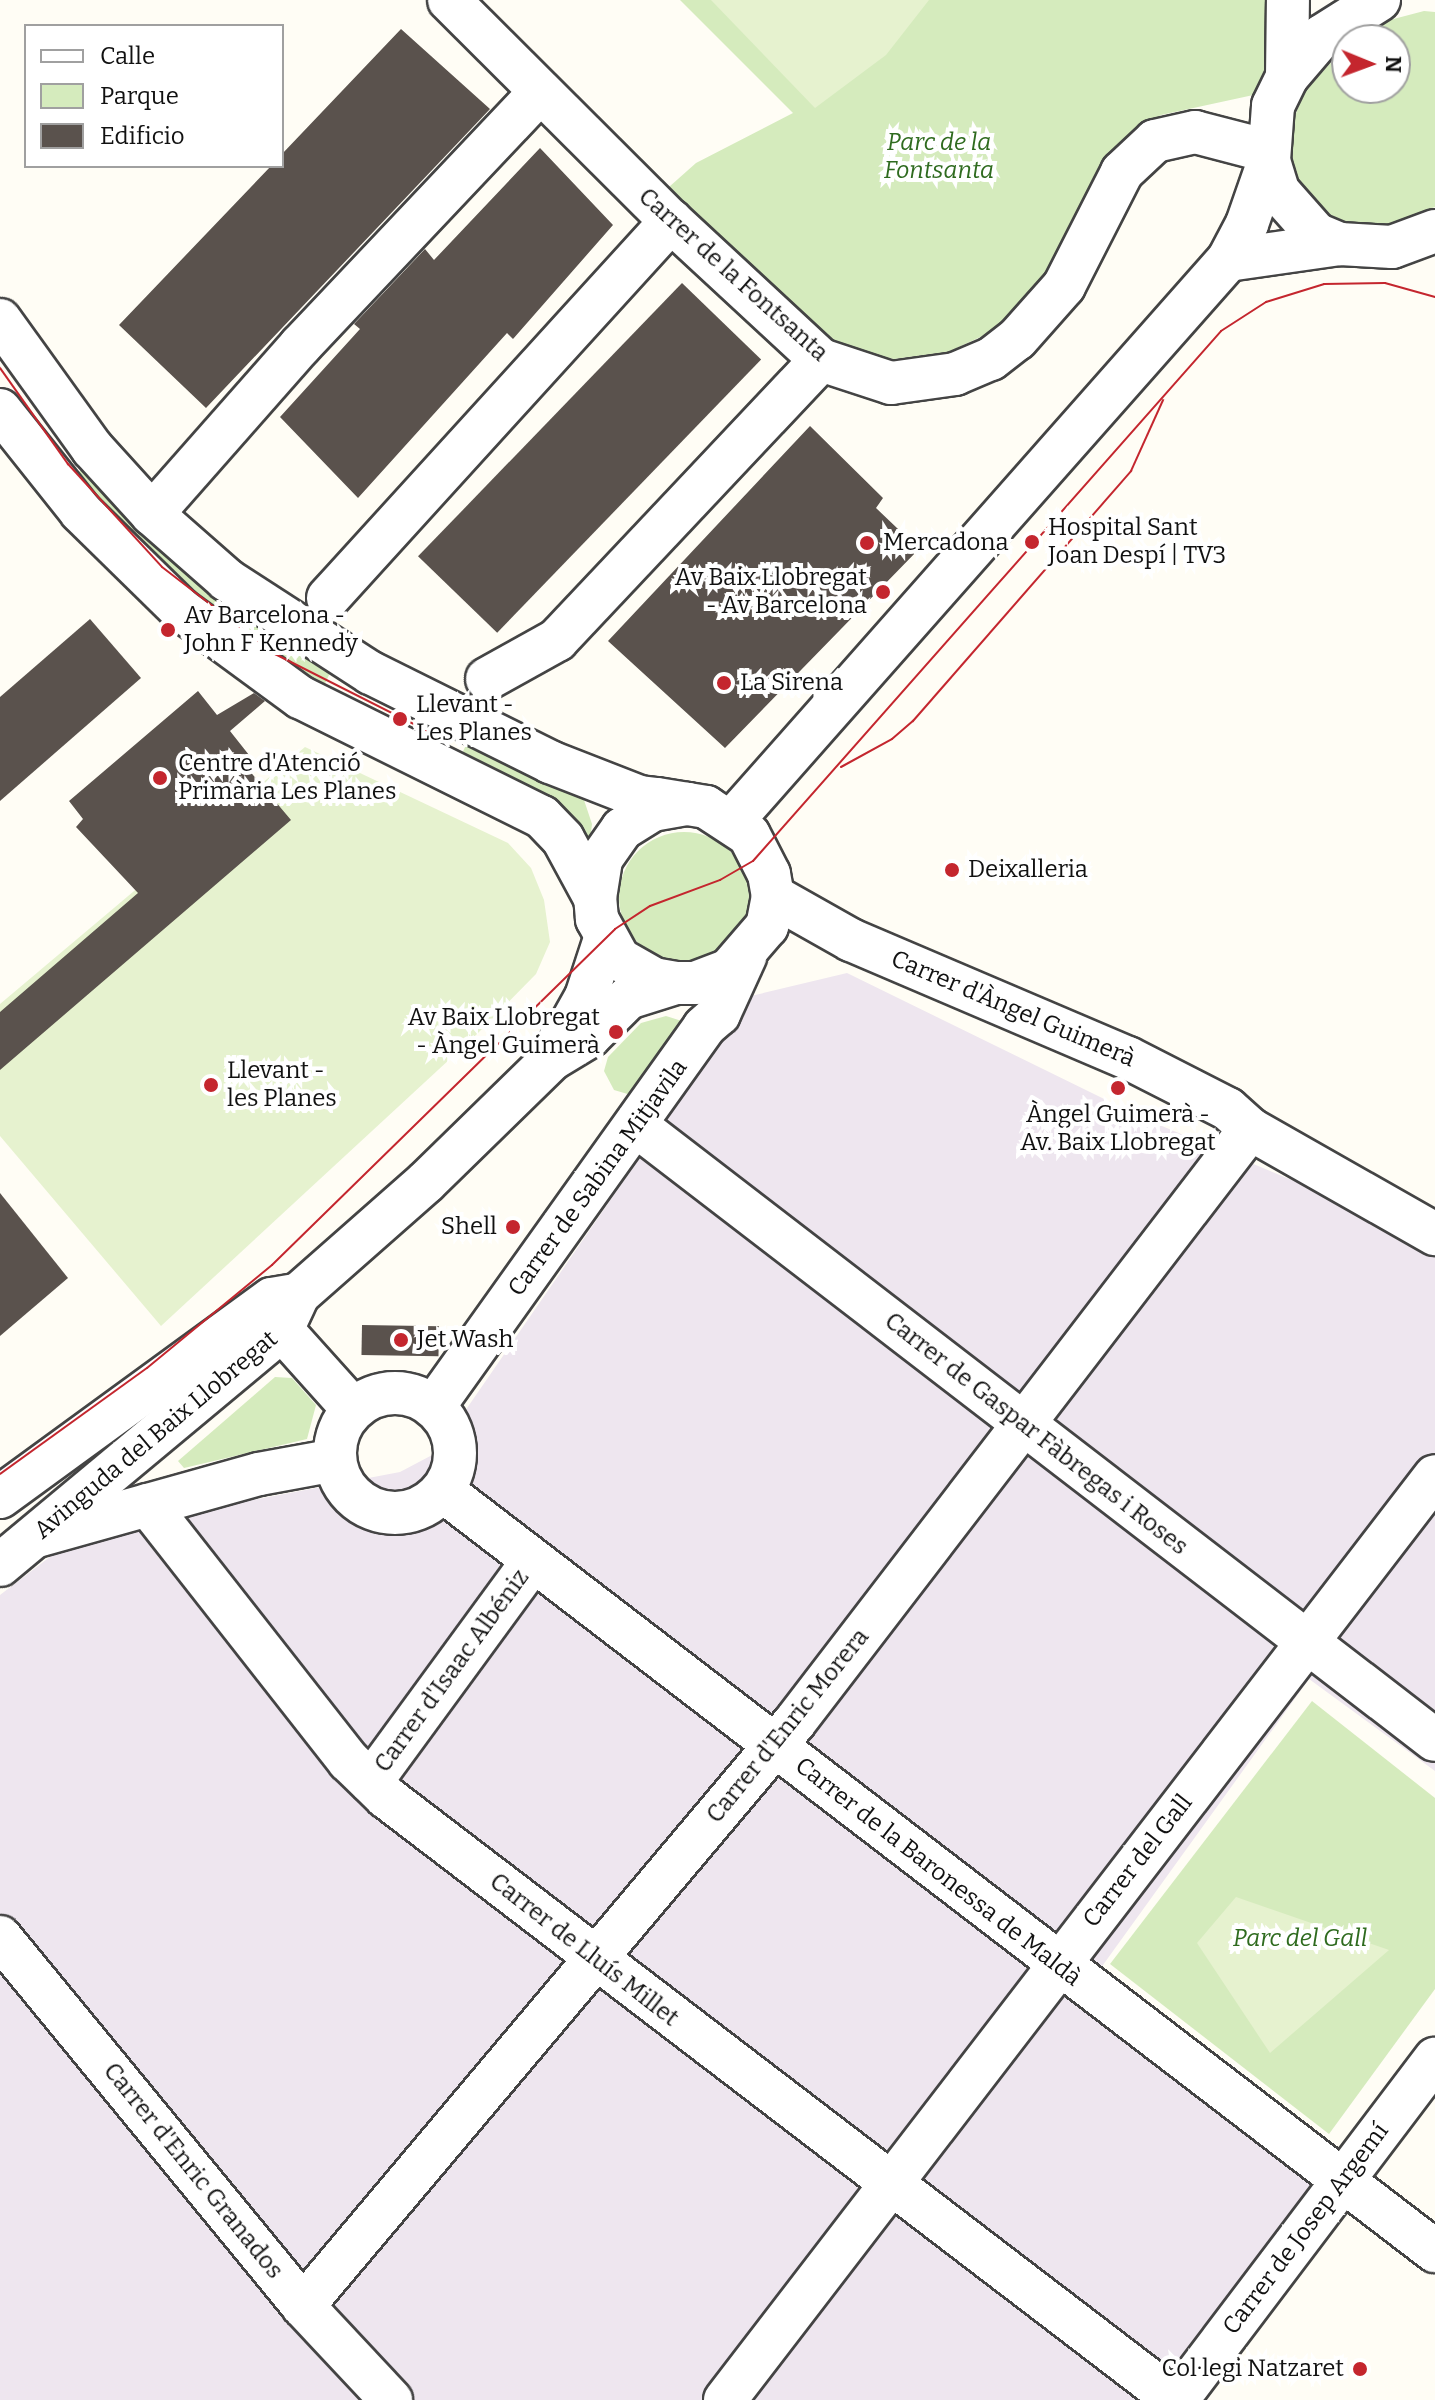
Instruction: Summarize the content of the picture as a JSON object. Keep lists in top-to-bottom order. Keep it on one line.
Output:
{"streets":{"street":["Carrer de la Fontsanta","Carrer d'Àngel Guimerà","Carrer de Sabina Mitjavila","Carrer de Gaspar Fàbregas i Roses","Avinguda del Baix Llobregat","Carrer d'Isaac Albéniz","Carrer d'Enric Morera","Carrer del Gall","Carrer de la Baronessa de Maldà","Carrer de Lluís Millet","Carrer d'Enric Granados","Carrer de Josep Argemí"]},"crossings":[["Carrer d'Àngel Guimerà","Carrer de Sabina Mitjavila"],["Carrer d'Àngel Guimerà","Avinguda del Baix Llobregat"],["Carrer d'Àngel Guimerà","Carrer d'Enric Morera"],["Carrer de Sabina Mitjavila","Carrer de Gaspar Fàbregas i Roses"],["Carrer de Sabina Mitjavila","Avinguda del Baix Llobregat"],["Carrer de Sabina Mitjavila","Carrer de la Baronessa de Maldà"],["Carrer de Gaspar Fàbregas i Roses","Carrer d'Enric Morera"],["Carrer de Gaspar Fàbregas i Roses","Carrer del Gall"],["Carrer d'Isaac Albéniz","Carrer de la Baronessa de Maldà"],["Carrer d'Isaac Albéniz","Carrer de Lluís Millet"],["Carrer d'Enric Morera","Carrer de la Baronessa de Maldà"],["Carrer d'Enric Morera","Carrer de Lluís Millet"],["Carrer d'Enric Morera","Carrer d'Enric Granados"],["Carrer del Gall","Carrer de la Baronessa de Maldà"],["Carrer del Gall","Carrer de Lluís Millet"],["Carrer de la Baronessa de Maldà","Carrer de Josep Argemí"],["Carrer de Lluís Millet","Carrer de Josep Argemí"]],"parks":["Parc de la Fontsanta","Parc del Gall"],"places":["Hospital Sant Joan Despí | TV3","Mercadona","Av Baix Llobregat - Av Barcelona","Av Barcelona - John F Kennedy","La Sirena","Llevant - Les Planes","Centre d'Atenció Primària Les Planes","Deixalleria","Av Baix Llobregat - Àngel Guimerà","Llevant - les Planes","Àngel Guimerà - Av. Baix Llobregat","Shell","Jet Wash","Col·legi Natzaret"],"legend":["Calle","Parque","Edificio"],"north":"right"}
